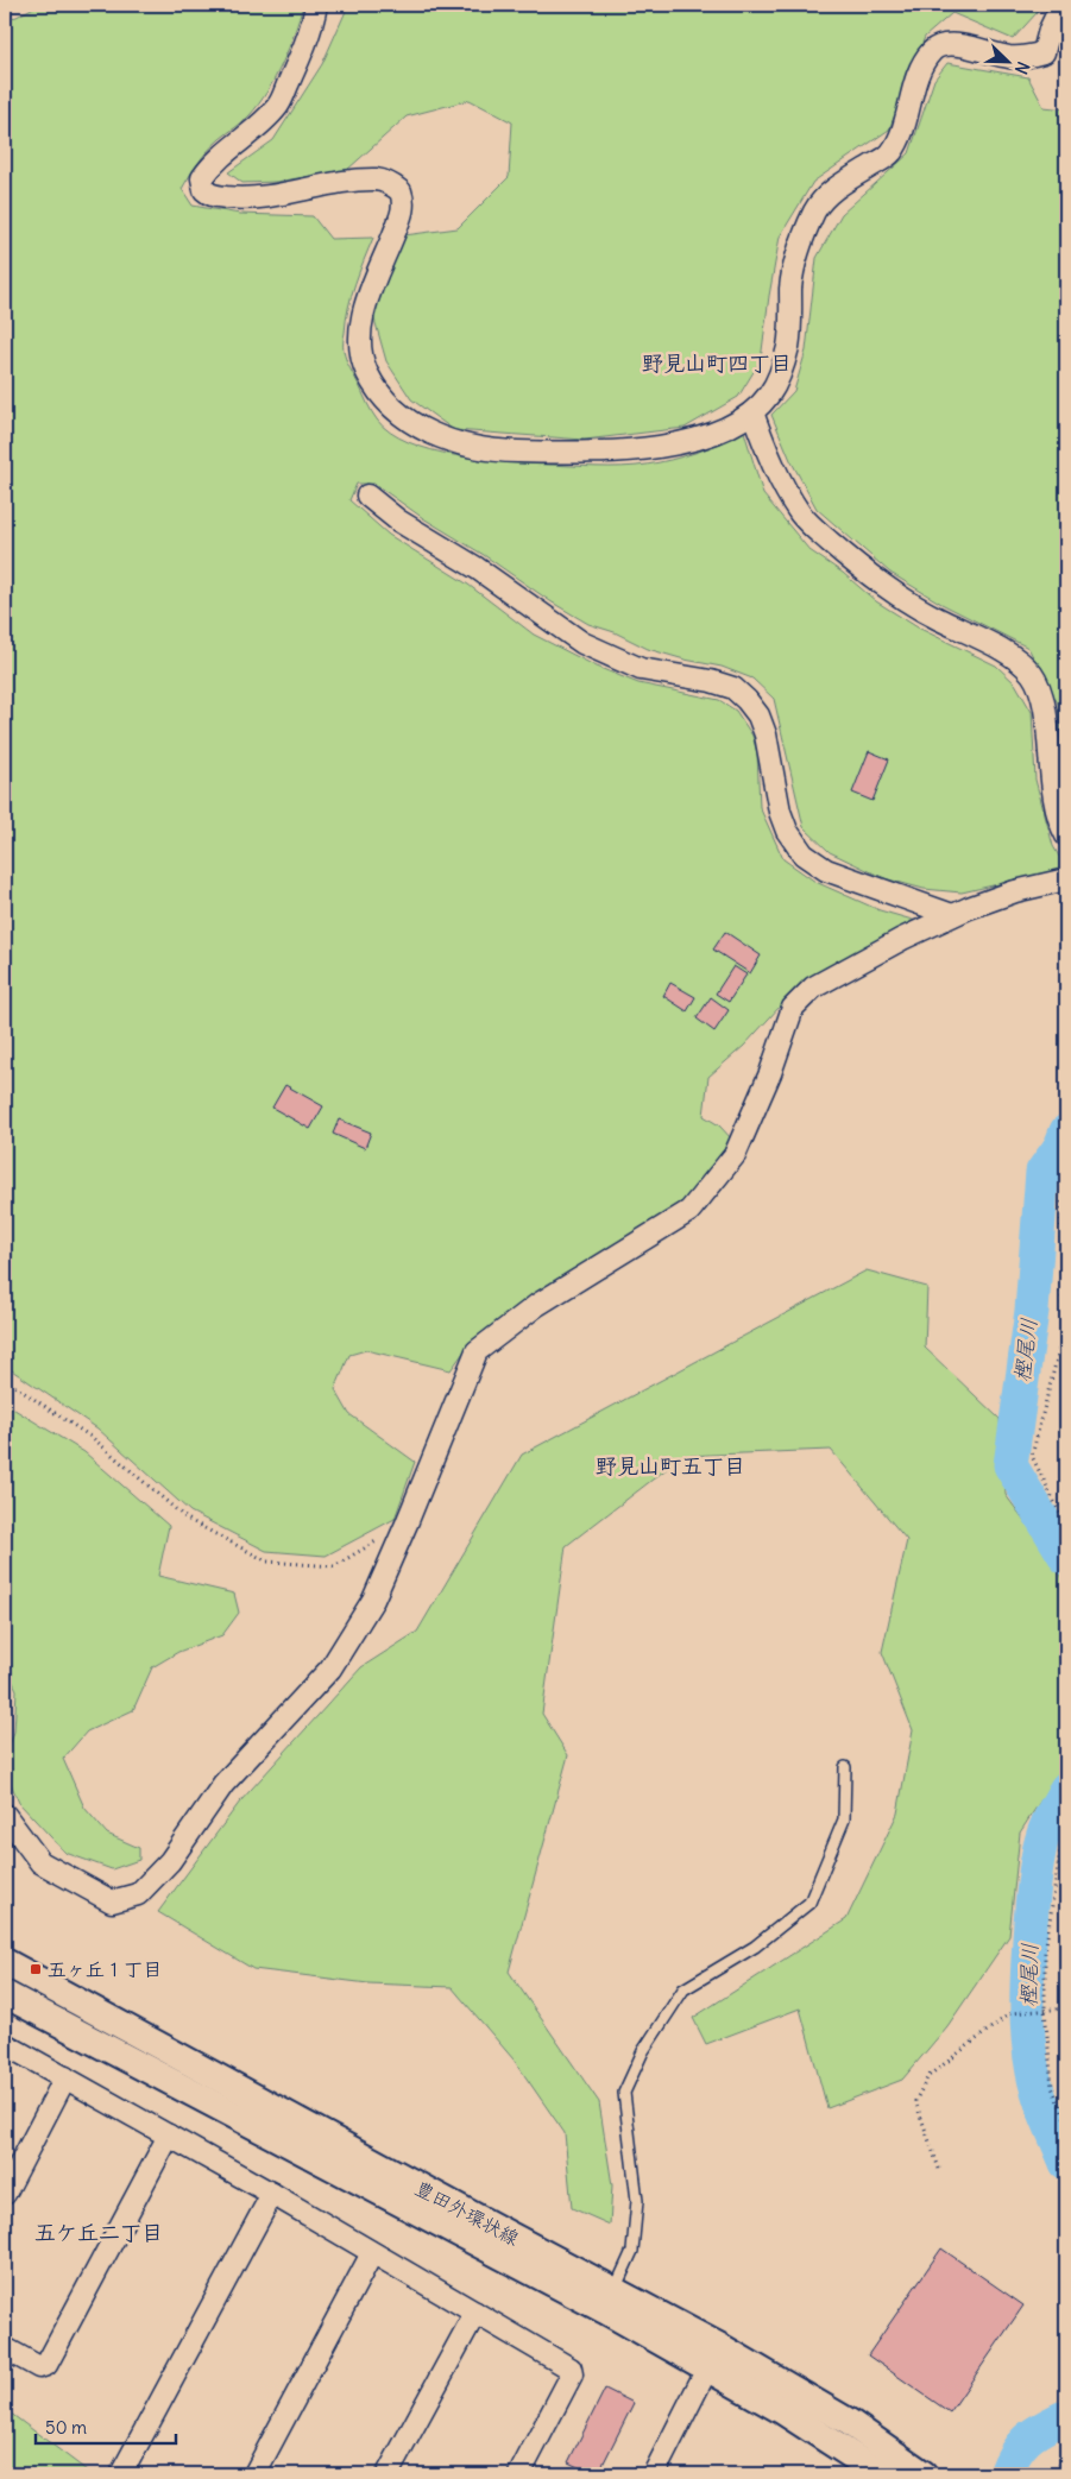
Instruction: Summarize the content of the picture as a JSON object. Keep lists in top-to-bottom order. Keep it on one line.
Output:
{"streets":{"street":["豊田外環状線"]},"districts":["野見山町四丁目","野見山町五丁目","五ケ丘二丁目"],"water":["樫尾川"],"places":{"transit":["五ヶ丘１丁目"]},"scale_bar":"50 m","north":"bottom right"}
